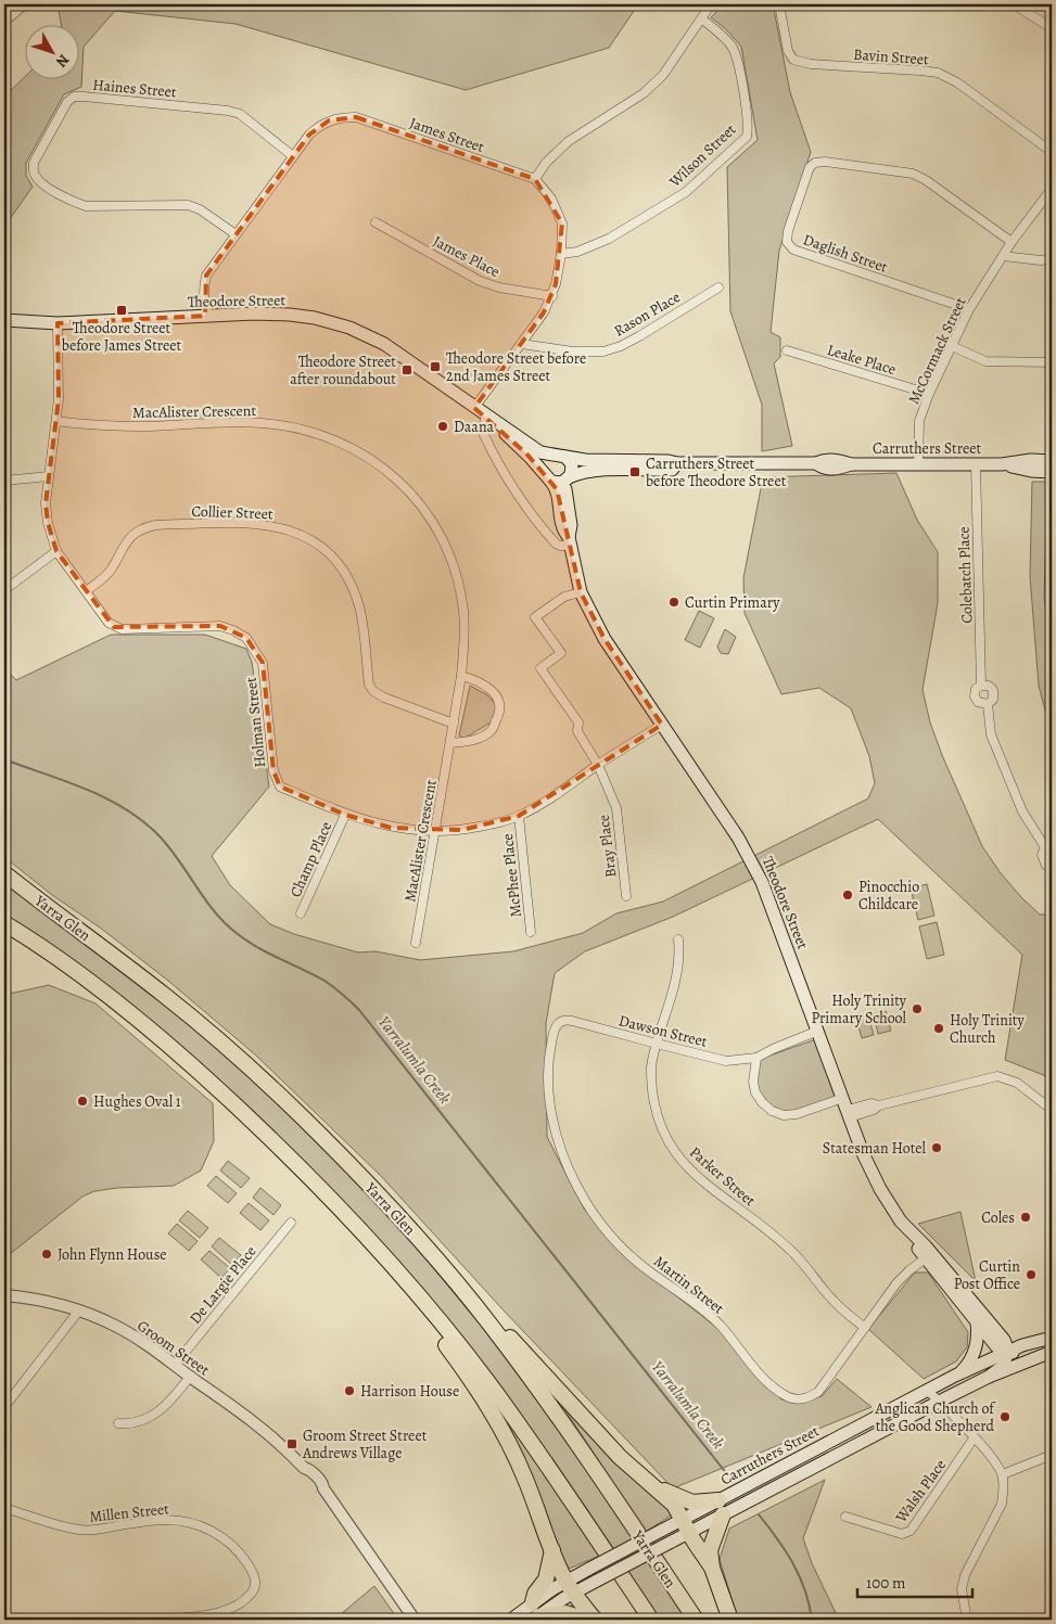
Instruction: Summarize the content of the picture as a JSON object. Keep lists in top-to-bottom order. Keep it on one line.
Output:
{"streets":{"highway":["Yarra Glen"],"main road":["Theodore Street","Carruthers Street"],"street":["Bavin Street","Haines Street","James Street","Wilson Street","Daglish Street","James Place","Rason Place","McCormack Street","Leake Place","MacAlister Crescent","Collier Street","Colebatch Place","Holman Street","Bray Place","Champ Place","McPhee Place","Dawson Street","Parker Street","De Largie Place","Martin Street","Groom Street","Walsh Place","Millen Street"]},"crossings":[["Haines Street","James Street"],["James Street","Theodore Street"],["Daglish Street","McCormack Street"],["Theodore Street","Carruthers Street"],["Theodore Street","Holman Street"],["Theodore Street","Bray Place"],["Theodore Street","Dawson Street"],["Theodore Street","Martin Street"],["McCormack Street","Leake Place"],["McCormack Street","Carruthers Street"],["MacAlister Crescent","Collier Street"],["MacAlister Crescent","Holman Street"],["Carruthers Street","Colebatch Place"],["Collier Street","Holman Street"],["Holman Street","Bray Place"],["Holman Street","Champ Place"],["Holman Street","McPhee Place"],["Dawson Street","Parker Street"],["Dawson Street","Martin Street"],["Parker Street","Martin Street"],["De Largie Place","Groom Street"]],"water":["Yarralumla Creek"],"places":{"transit":["Theodore Street before James Street","Theodore Street before 2nd James Street","Theodore Street after roundabout","Carruthers Street before Theodore Street","Groom Street Street Andrews Village"],"other":["Daana","Curtin Primary","Pinocchio Childcare","Holy Trinity Primary School","Holy Trinity Church","Hughes Oval 1","Statesman Hotel","Coles","John Flynn House","Curtin Post Office","Harrison House","Anglican Church of the Good Shepherd"]},"scale_bar":"100 m","north":"bottom right"}
